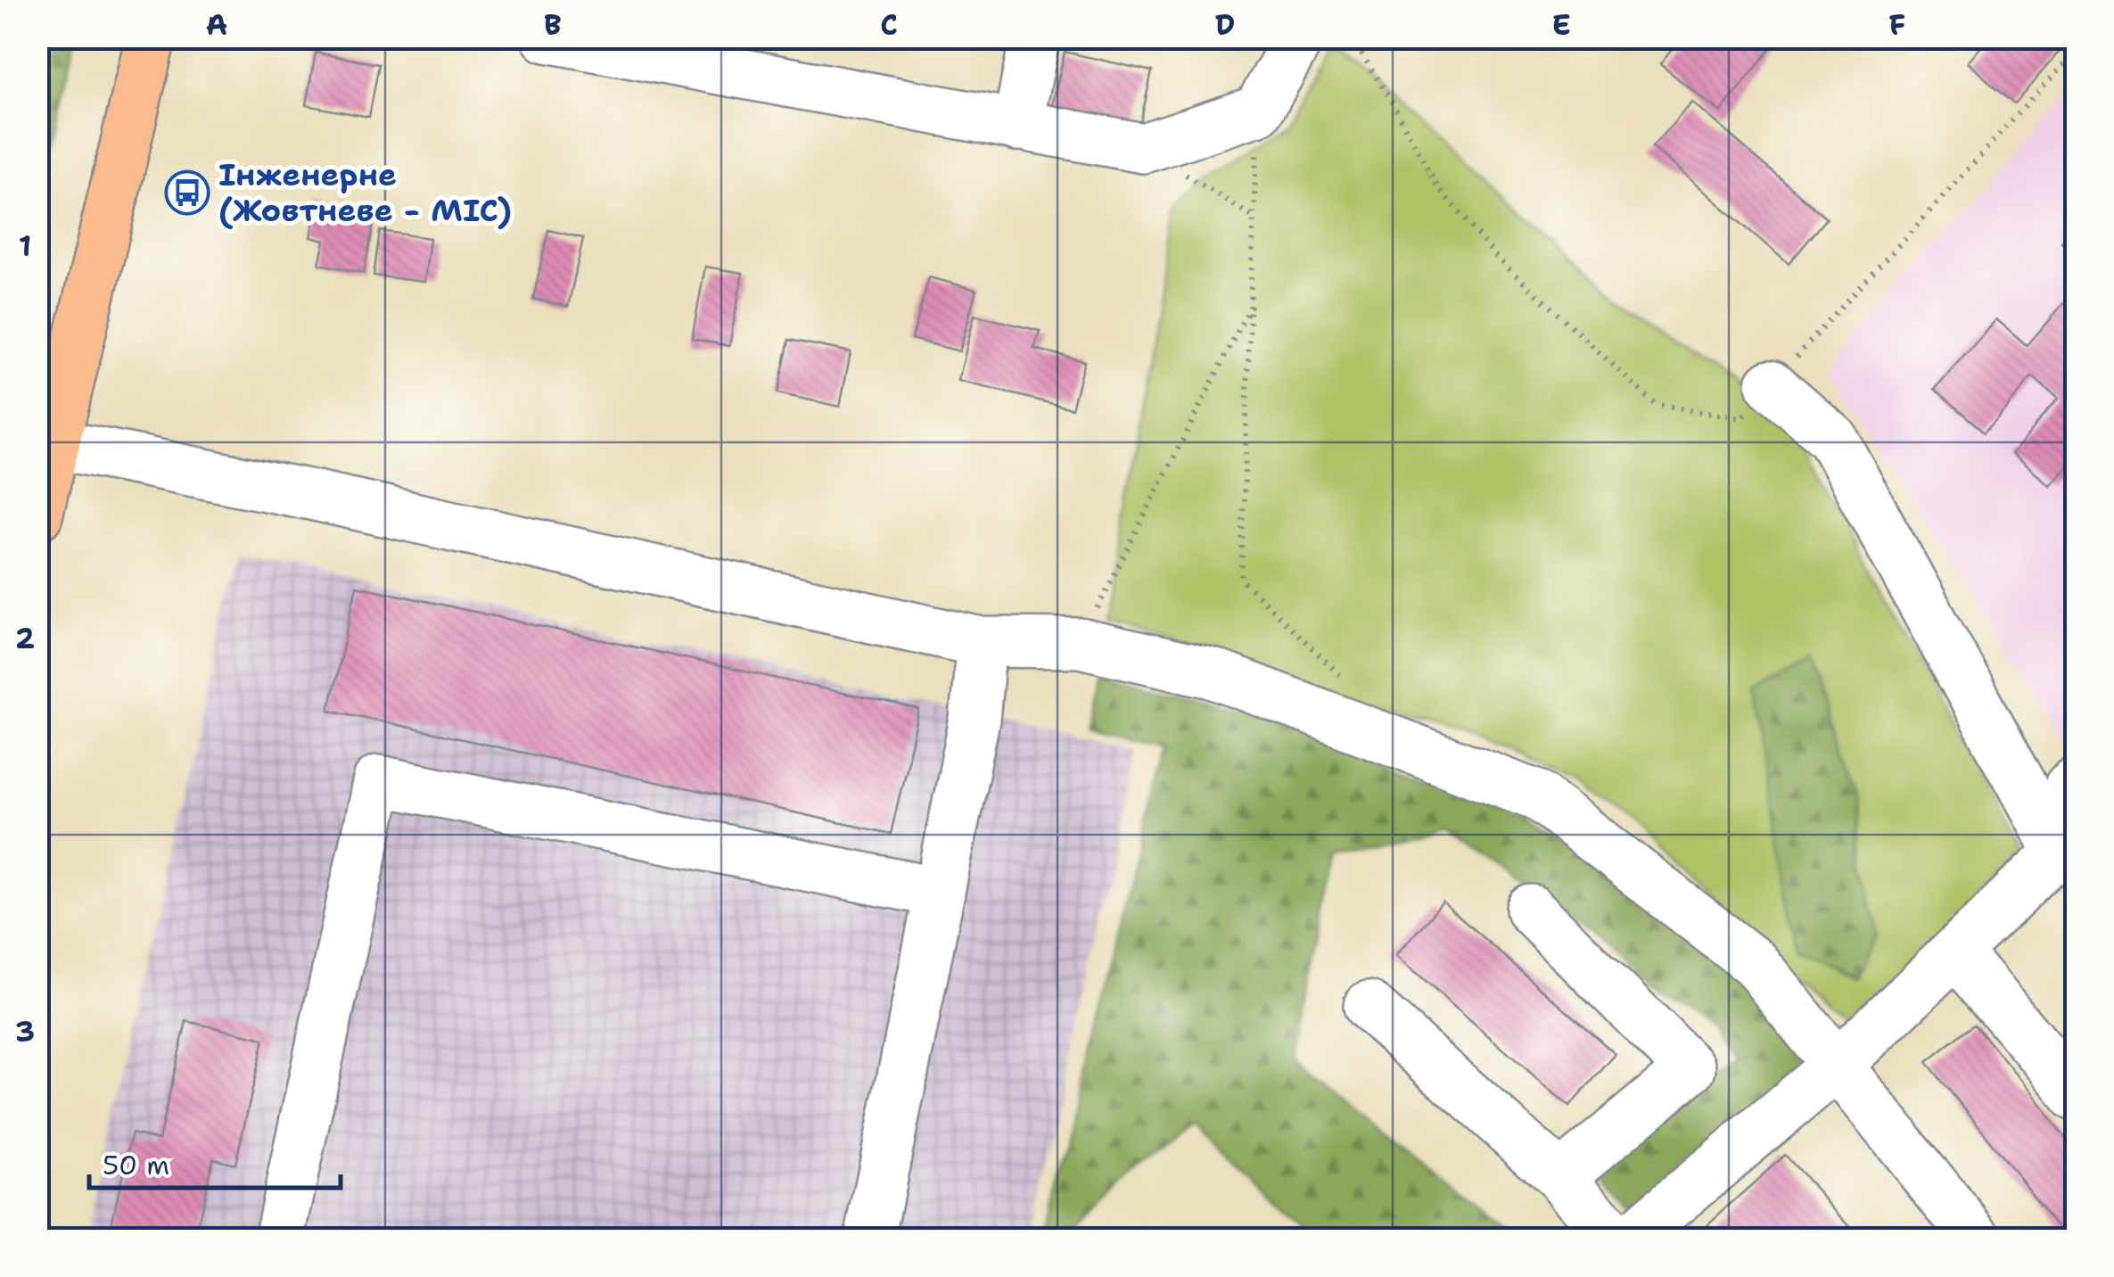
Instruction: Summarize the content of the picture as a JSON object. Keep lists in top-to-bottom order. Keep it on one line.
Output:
{"places":{"bus stop":["Інженерне (Жовтневе - МІС)"]},"scale_bar":"50 m","grid":{"columns":["A","B","C","D","E","F"],"rows":["1","2","3"]}}
